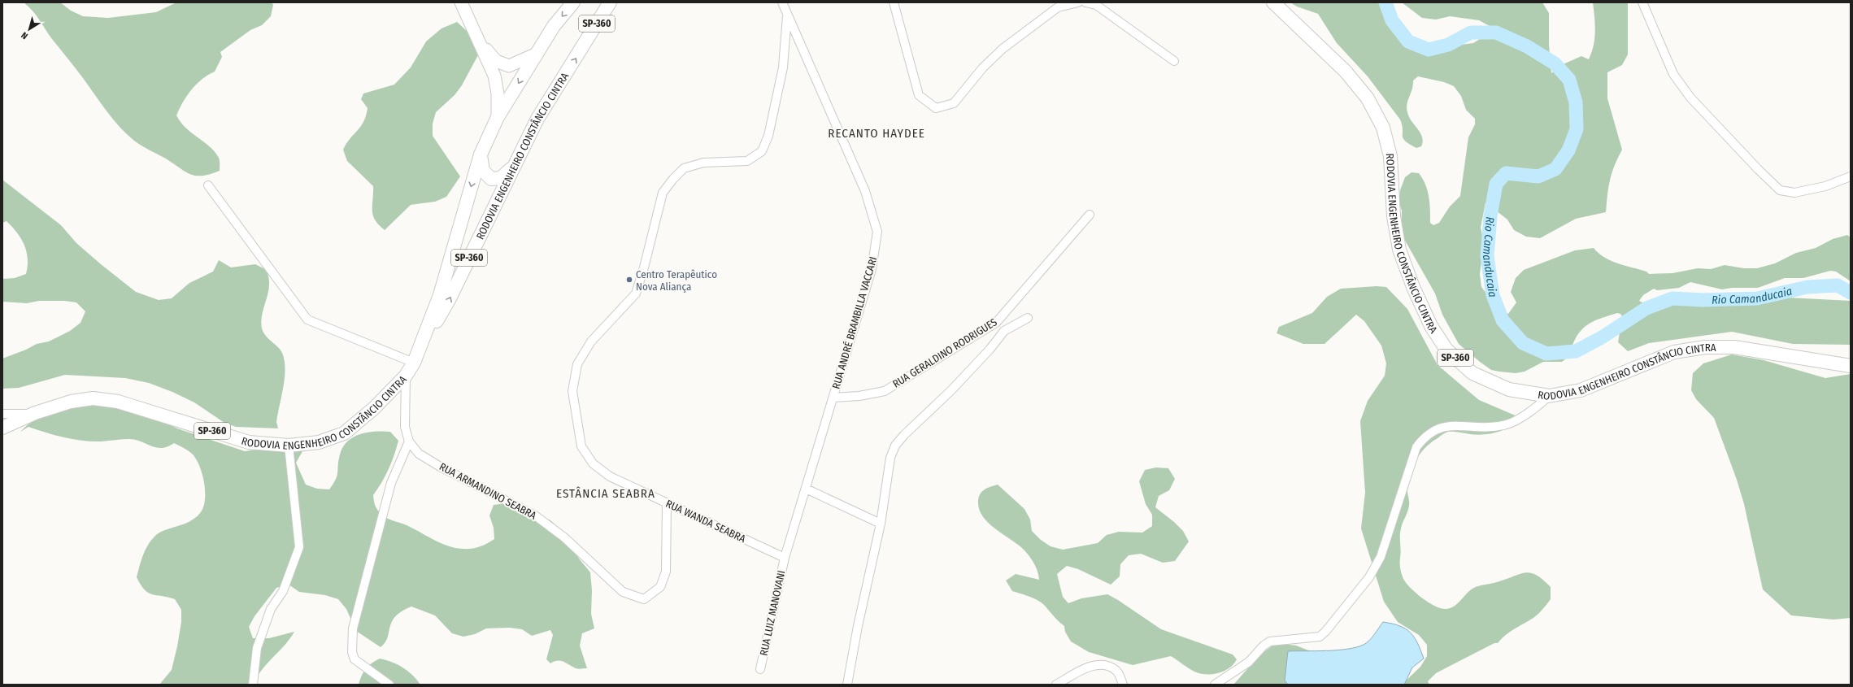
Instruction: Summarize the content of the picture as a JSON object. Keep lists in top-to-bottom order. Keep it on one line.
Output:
{"streets":{"main road":["SP-360","RODOVIA ENGENHEIRO CONSTÂNCIO CINTRA"],"street":["RUA ANDRÉ BRAMBILLA VACCARI","RUA GERALDINO RODRIGUES","RUA ARMANDINO SEABRA","RUA WANDA SEABRA","RUA LUIZ MANOVANI"]},"crossings":[["RODOVIA ENGENHEIRO CONSTÂNCIO CINTRA","RUA ARMANDINO SEABRA"],["RUA ANDRÉ BRAMBILLA VACCARI","RUA GERALDINO RODRIGUES"],["RUA ANDRÉ BRAMBILLA VACCARI","RUA WANDA SEABRA"],["RUA ANDRÉ BRAMBILLA VACCARI","RUA LUIZ MANOVANI"],["RUA ARMANDINO SEABRA","RUA WANDA SEABRA"],["RUA WANDA SEABRA","RUA LUIZ MANOVANI"]],"districts":["RECANTO HAYDEE","ESTÂNCIA SEABRA"],"water":["Rio Camanducaia"],"places":["Centro Terapêutico Nova Aliança"],"north":"bottom left"}
